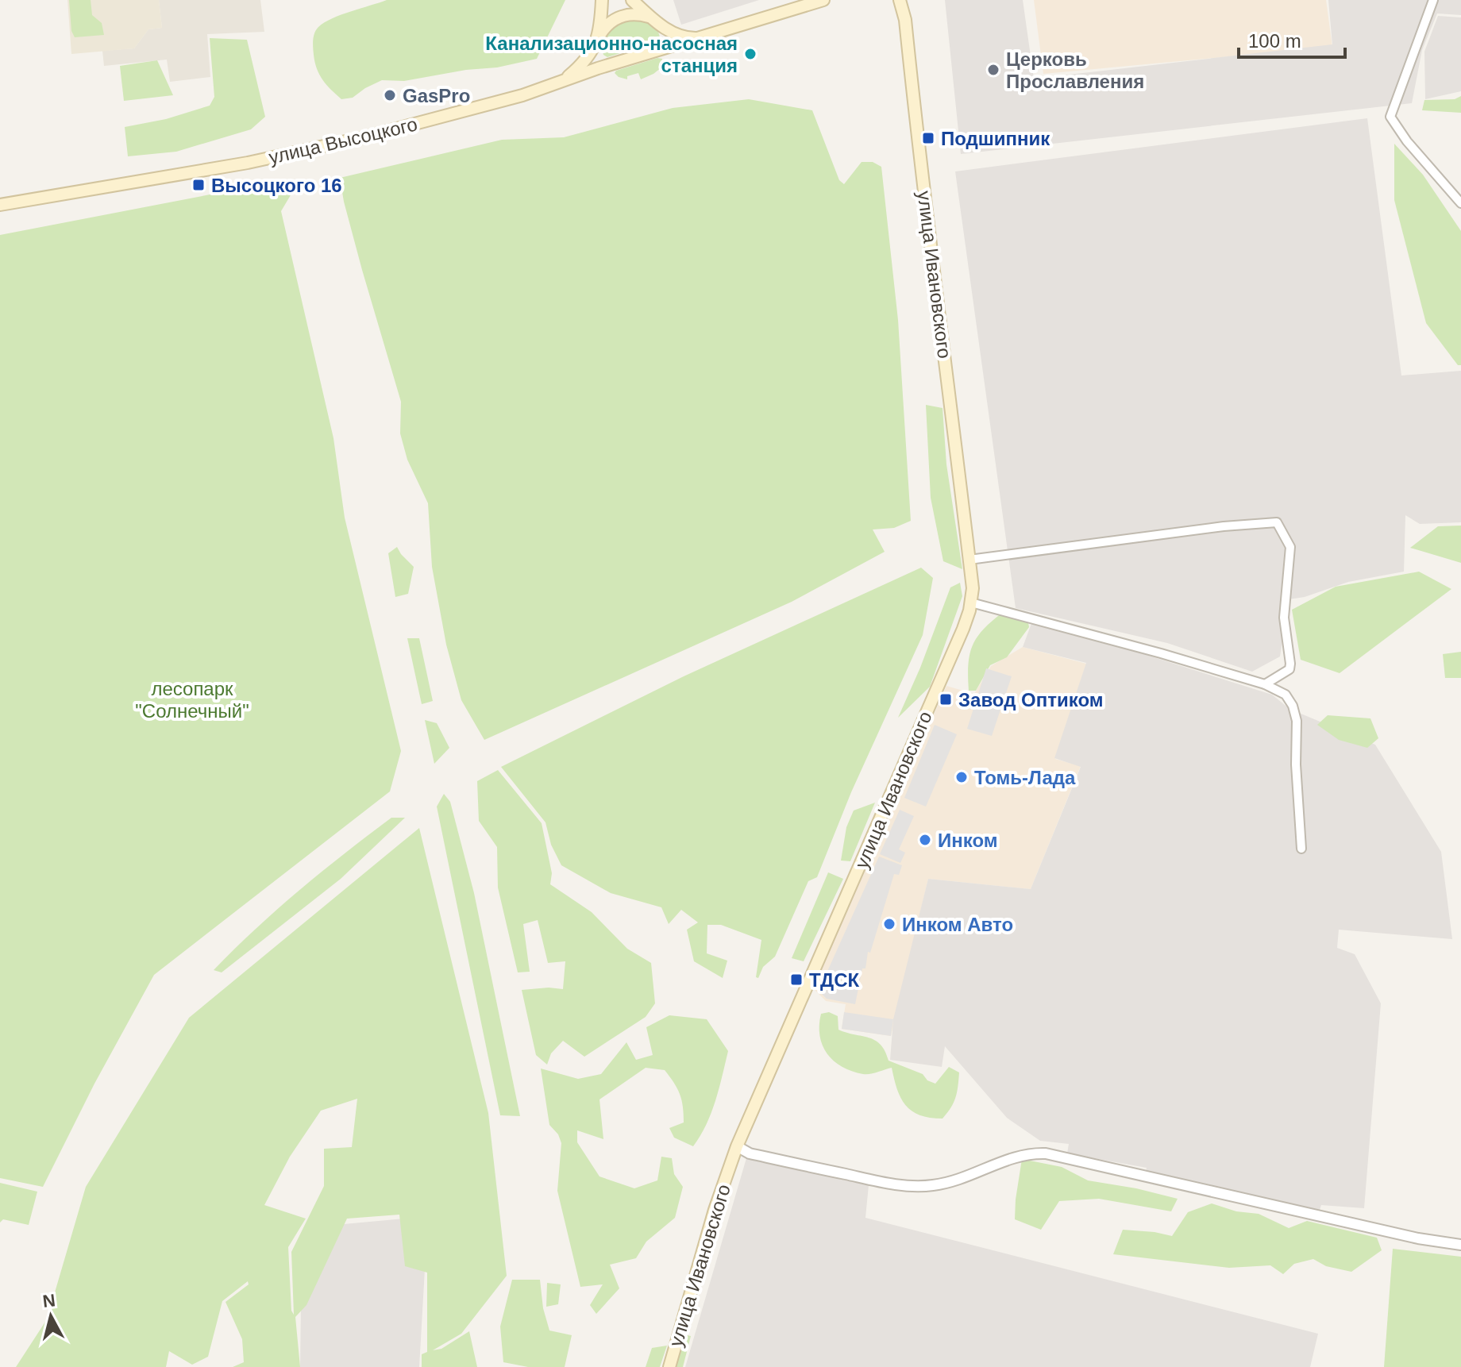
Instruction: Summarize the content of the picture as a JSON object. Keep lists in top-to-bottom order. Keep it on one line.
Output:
{"streets":{"main road":["улица Высоцкого","улица Ивановского"]},"parks":["лесопарк \"Солнечный\""],"places":{"other":["Канализационно-насосная станция","Церковь Прославления","GasPro","Томь-Лада","Инком","Инком Авто"],"transit":["Подшипник","Высоцкого 16","Завод Оптиком","ТДСК"]},"scale_bar":"100 m","north":"top"}
